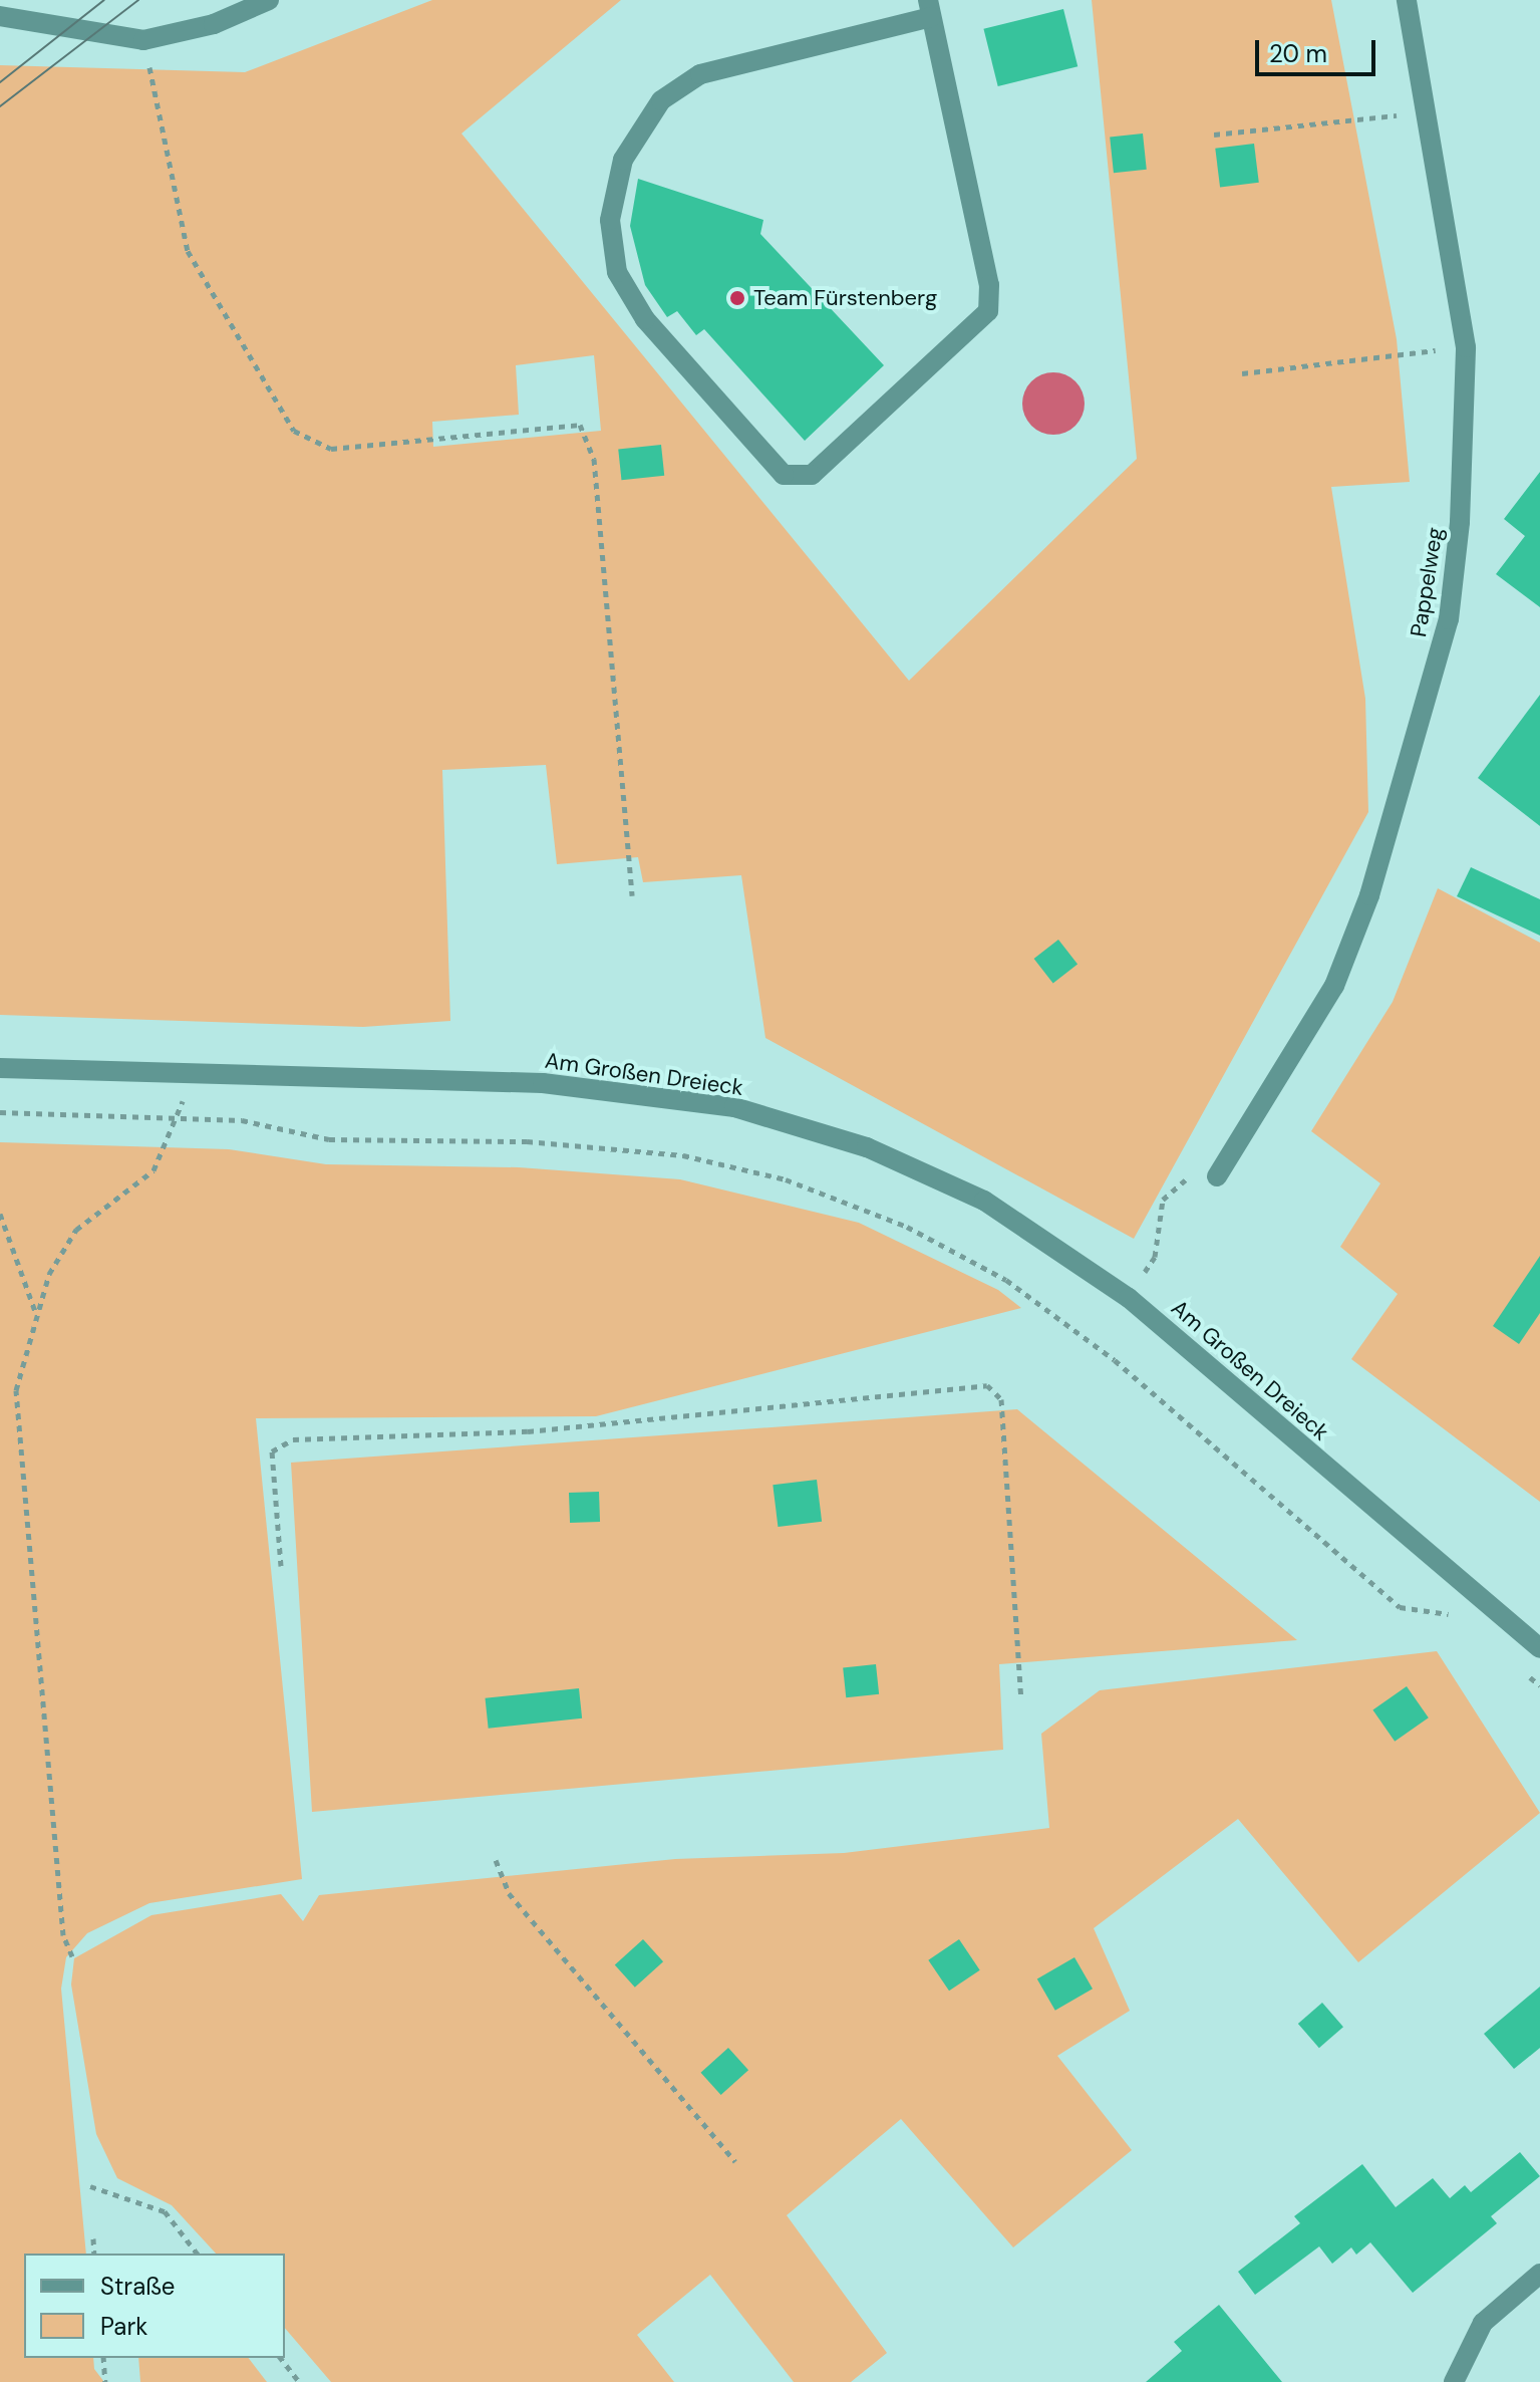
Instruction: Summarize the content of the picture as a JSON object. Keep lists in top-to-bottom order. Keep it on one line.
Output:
{"streets":{"street":["Pappelweg","Am Großen Dreieck"]},"places":["Team Fürstenberg"],"legend":["Straße","Park"],"scale_bar":"20 m"}
